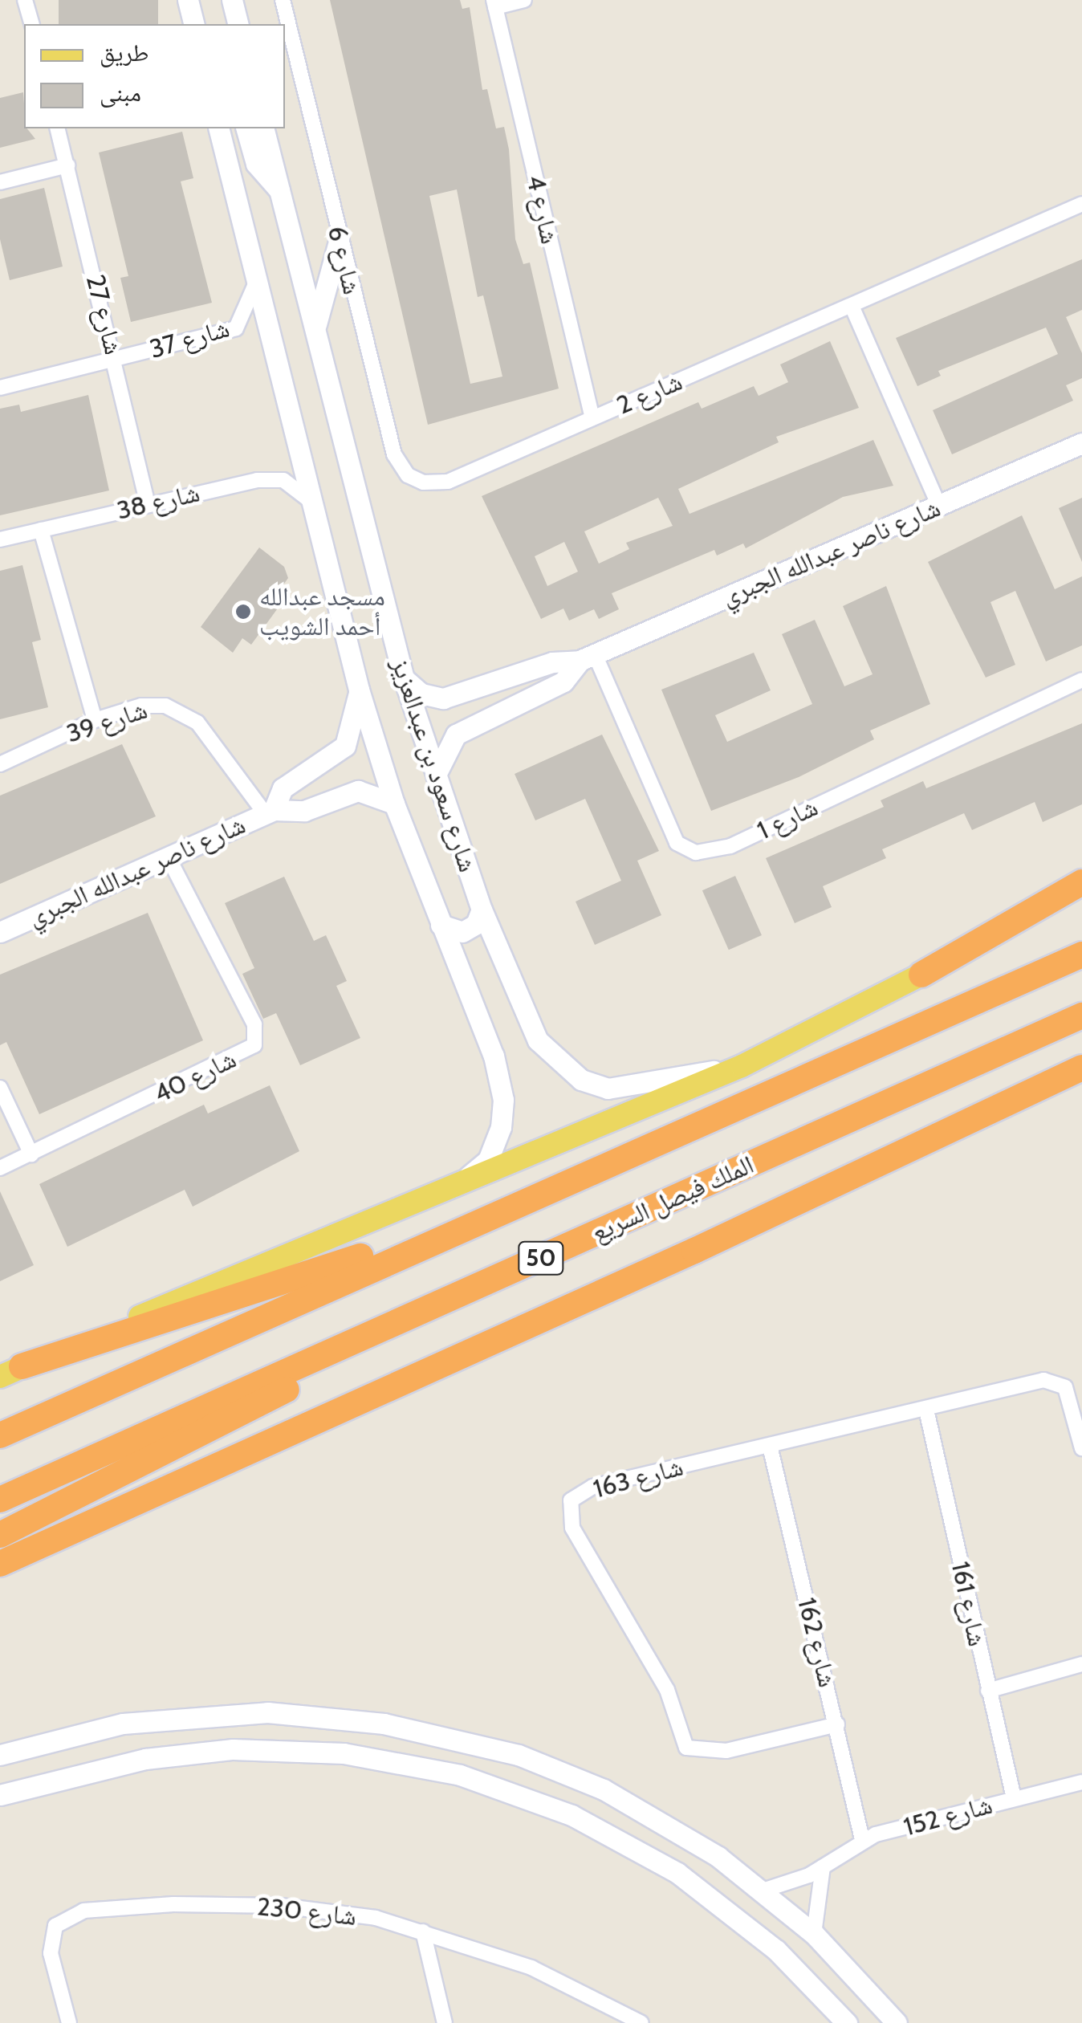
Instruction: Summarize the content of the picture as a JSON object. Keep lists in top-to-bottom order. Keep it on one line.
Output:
{"streets":{"highway":["الملك فيصل السريع","50"],"street":["شارع 4","شارع 6","شارع 27","شارع 37","شارع 2","شارع 38","شارع ناصر عبدالله الجبري","شارع 39","شارع سعود بن عبدالعزيز","شارع 1","شارع 40","شارع 163","شارع 161","شارع 162","شارع 152","شارع 230"]},"crossings":[["شارع 4","شارع 2"],["شارع 6","شارع 2"],["شارع 27","شارع 37"],["شارع 27","شارع 38"],["شارع 37","شارع سعود بن عبدالعزيز"],["شارع 38","شارع سعود بن عبدالعزيز"],["شارع ناصر عبدالله الجبري","شارع 39"],["شارع ناصر عبدالله الجبري","شارع سعود بن عبدالعزيز"],["شارع ناصر عبدالله الجبري","شارع 1"],["شارع ناصر عبدالله الجبري","شارع 40"],["شارع 163","شارع 161"],["شارع 163","شارع 162"],["شارع 161","شارع 152"],["شارع 162","شارع 152"]],"places":["مسجد عبدالله أحمد الشويب"],"legend":["طريق","مبنى"]}
